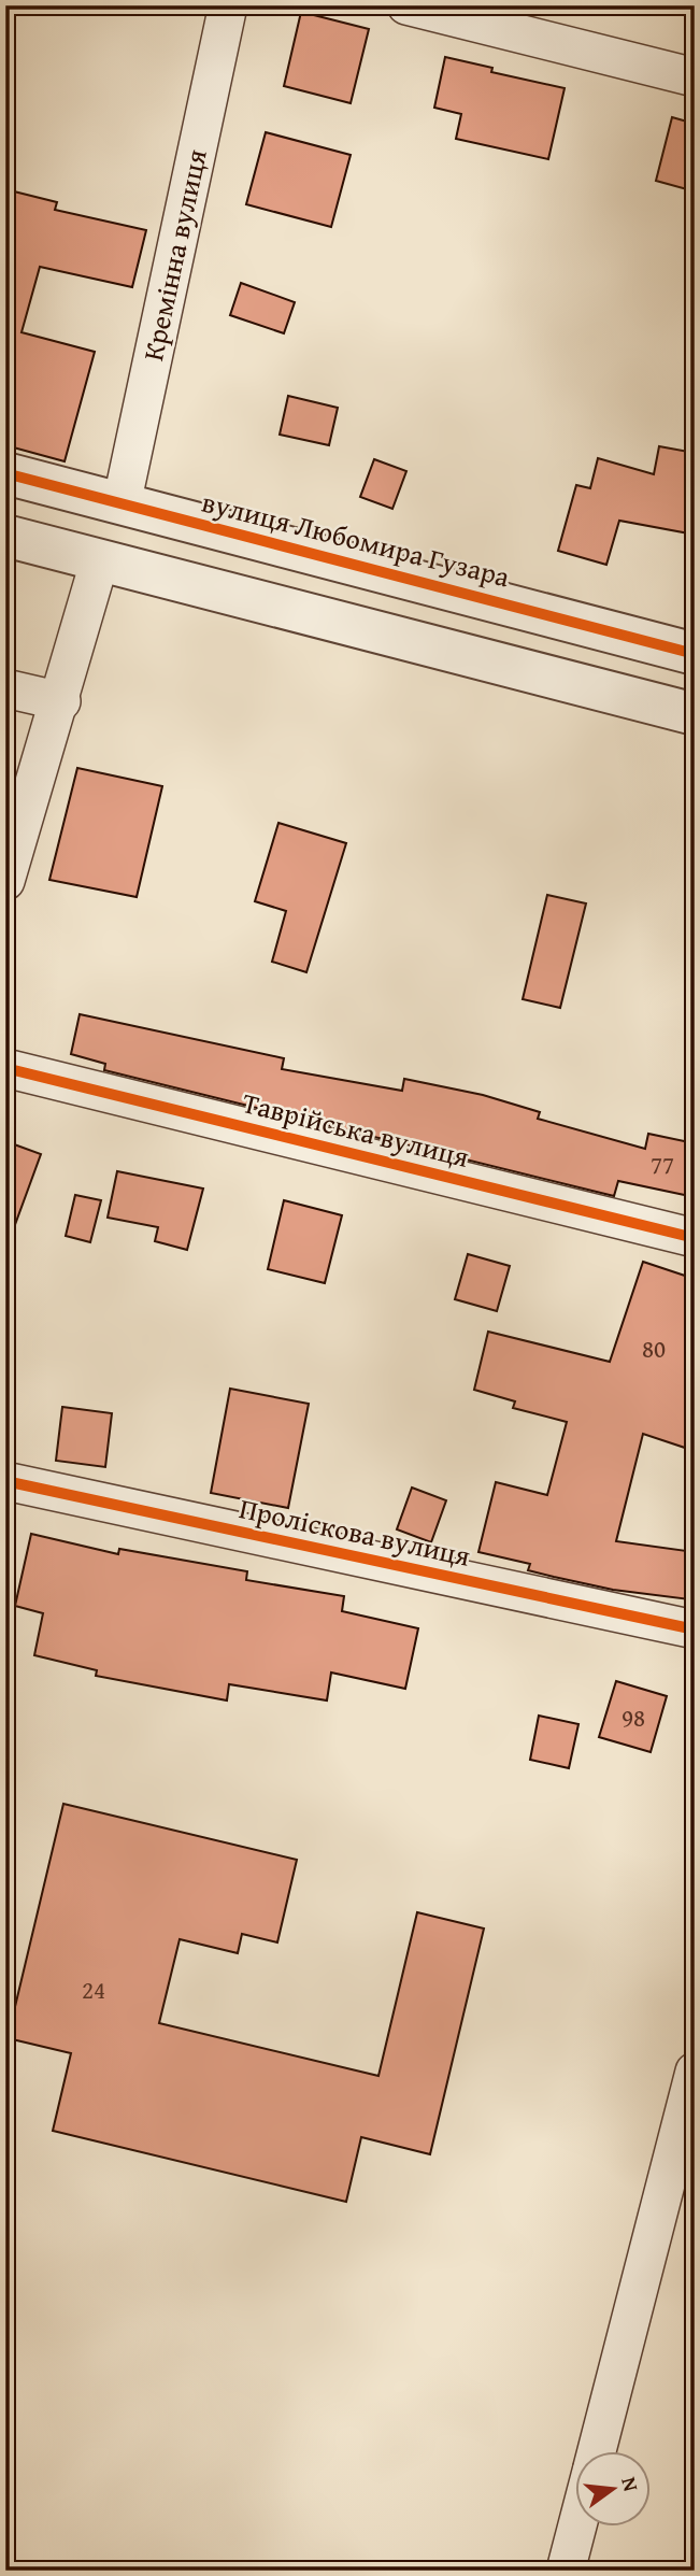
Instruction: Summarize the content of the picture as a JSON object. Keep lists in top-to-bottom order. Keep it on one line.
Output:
{"streets":{"street":["Кремінна вулиця","вулиця Любомира Гузара","Таврійська вулиця","Проліскова вулиця"]},"crossings":[["Кремінна вулиця","вулиця Любомира Гузара"]],"house_numbers":["77","80","98","24"],"north":"right"}
